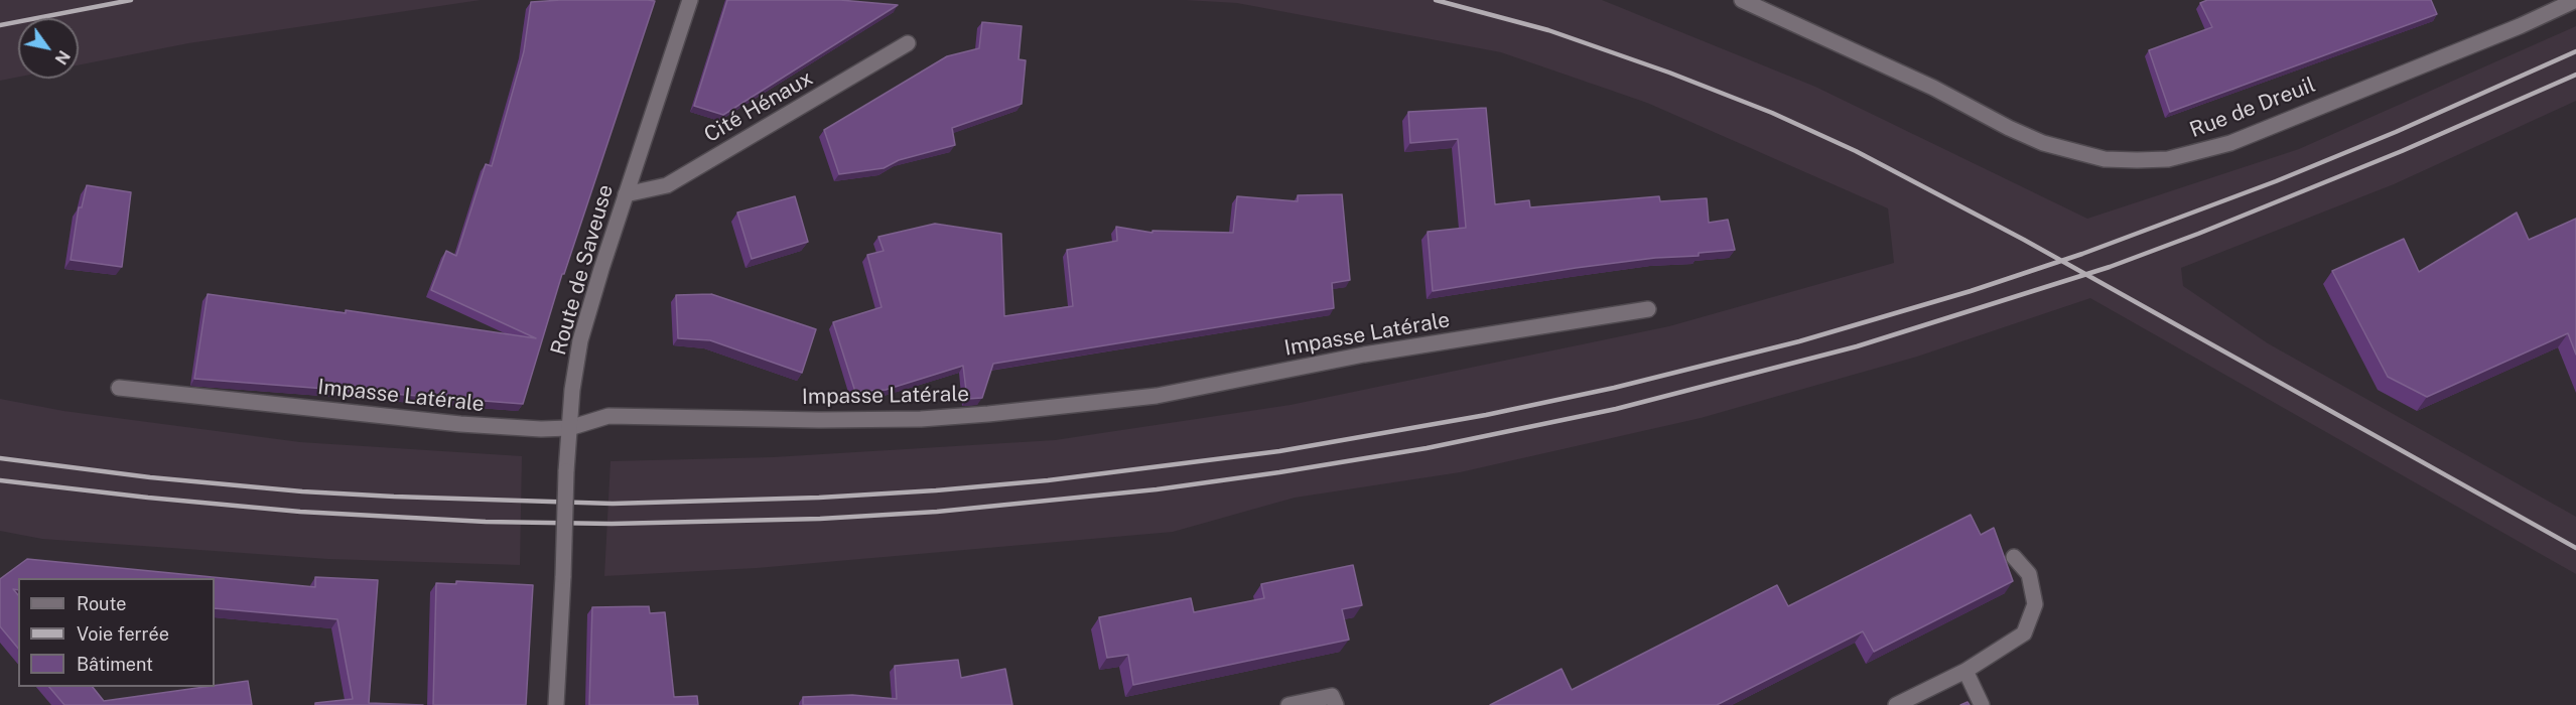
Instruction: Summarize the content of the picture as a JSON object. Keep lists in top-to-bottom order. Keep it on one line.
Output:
{"streets":{"street":["Cité Hénaux","Rue de Dreuil","Route de Saveuse","Impasse Latérale"]},"crossings":[["Cité Hénaux","Route de Saveuse"],["Route de Saveuse","Impasse Latérale"]],"legend":["Route","Voie ferrée","Bâtiment"],"north":"bottom right"}
